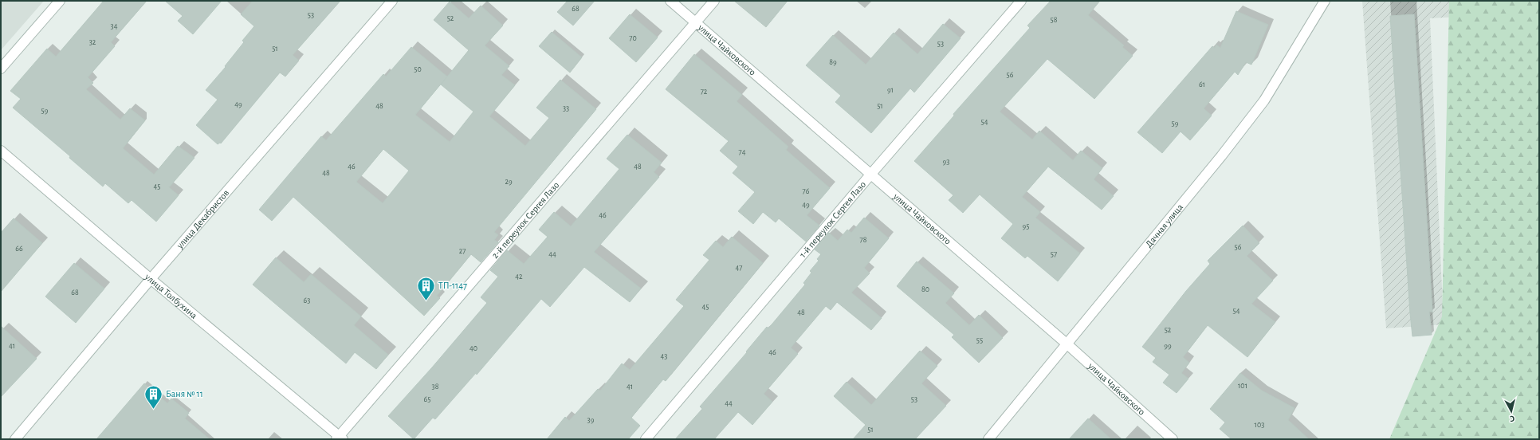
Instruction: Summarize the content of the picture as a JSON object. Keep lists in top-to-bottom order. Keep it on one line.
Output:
{"streets":{"street":["улица Чайковского","улица Декабристов","1-й переулок Сергея Лазо","2-й переулок Сергея Лазо","Дачная улица","улица Толбухина"]},"crossings":[["улица Чайковского","1-й переулок Сергея Лазо"],["улица Чайковского","2-й переулок Сергея Лазо"],["улица Чайковского","Дачная улица"],["улица Декабристов","улица Толбухина"],["2-й переулок Сергея Лазо","улица Толбухина"]],"places":{"building":["ТП-1147","Баня № 11"]},"house_numbers":["68","53","52","58","34","70","32","53","51","89","50","56","61","91","72","49","48","51","33","59","54","59","74","93","46","48","48","29","45","76","49","46","95","78","56","66","27","44","57","47","42","80","68","63","45","54","48","52","55","41","99","40","46","43","101","38","41","65","53","44","39","103","51"],"north":"bottom"}
